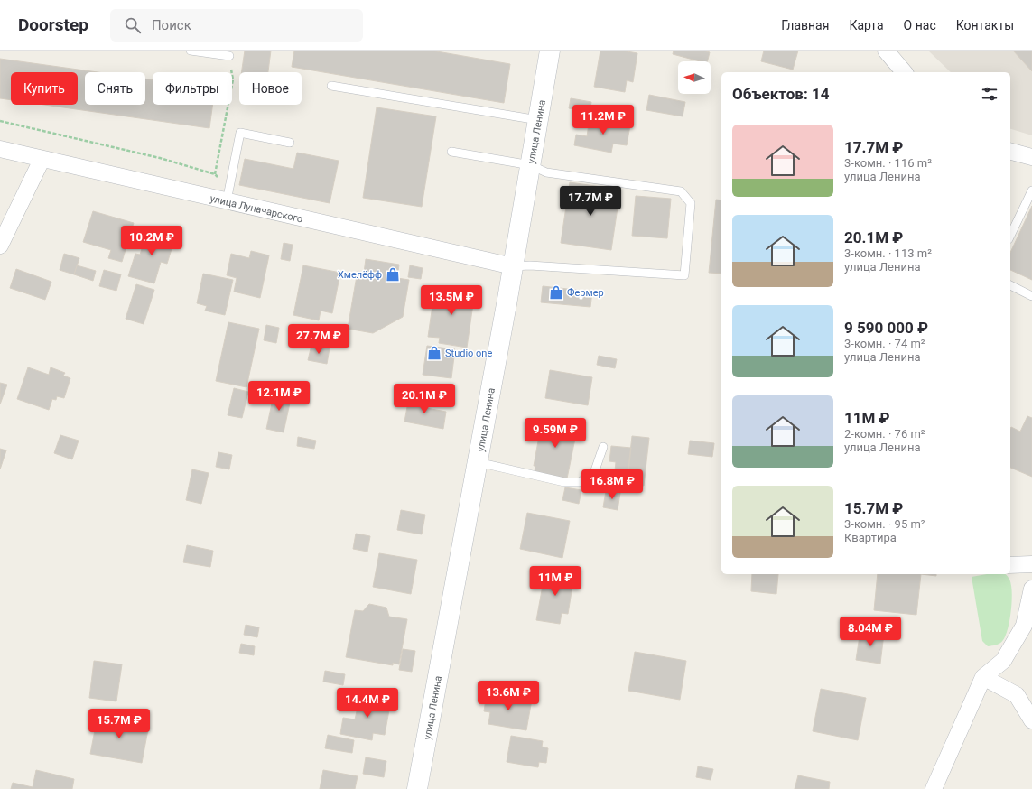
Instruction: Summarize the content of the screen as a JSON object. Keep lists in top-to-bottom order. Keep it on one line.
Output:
{"streets":{"main road":["улица Ленина"],"street":["улица Луначарского"]},"crossings":[["улица Ленина","улица Луначарского"]],"places":{"shop":["Хмелёфф","Фермер","Studio one"]},"north":"left","page":{"header":"Doorstep","search":"Поиск","nav":["Главная","Карта","О нас","Контакты"],"chip":["Купить","Снять","Фильтры","Новое"],"heading":"Объектов: 14","price":["11.2M ₽","17.7M ₽","10.2M ₽","13.5M ₽","27.7M ₽","12.1M ₽","20.1M ₽","9.59M ₽","16.8M ₽","11M ₽","8.04M ₽","13.6M ₽","14.4M ₽","15.7M ₽"],"list":[{"name":"17.7M ₽","note":"3-комн. · 116 m² · улица Ленина"},{"name":"20.1M ₽","note":"3-комн. · 113 m² · улица Ленина"},{"name":"9 590 000 ₽","note":"3-комн. · 74 m² · улица Ленина"},{"name":"11M ₽","note":"2-комн. · 76 m² · улица Ленина"},{"name":"15.7M ₽","note":"3-комн. · 95 m² · Квартира"}]}}
